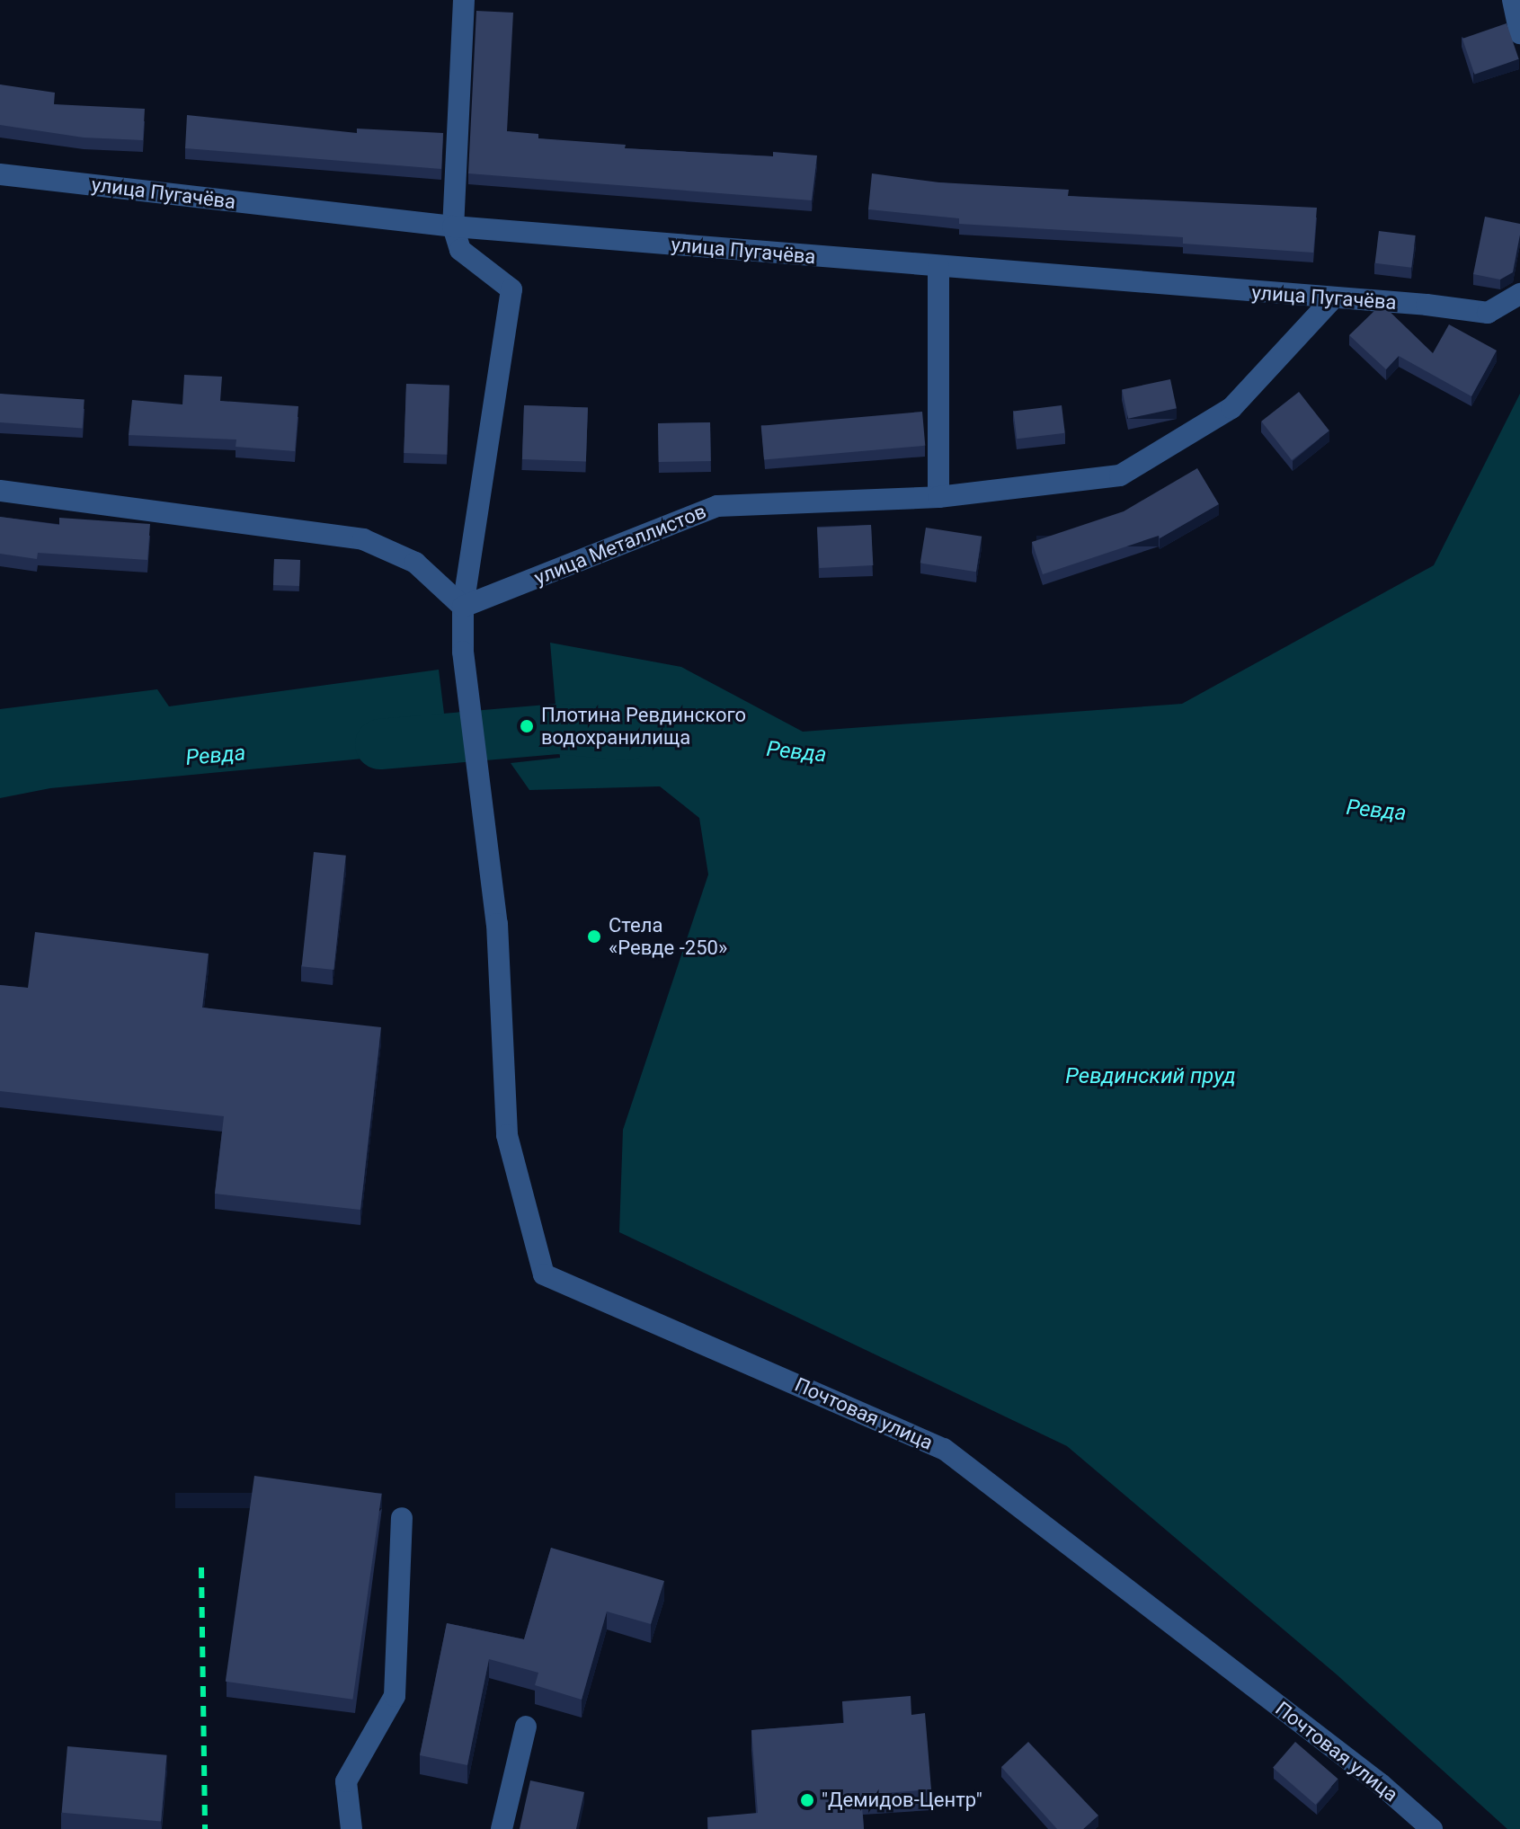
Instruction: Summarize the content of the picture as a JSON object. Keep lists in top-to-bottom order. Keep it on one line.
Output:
{"streets":{"street":["улица Пугачёва","улица Металлистов","Почтовая улица"]},"crossings":[["улица Пугачёва","улица Металлистов"],["улица Металлистов","Почтовая улица"]],"water":["Ревда","Ревдинский пруд"],"places":["Плотина Ревдинского водохранилища","Стела «Ревде -250»","\"Демидов-Центр\""]}
